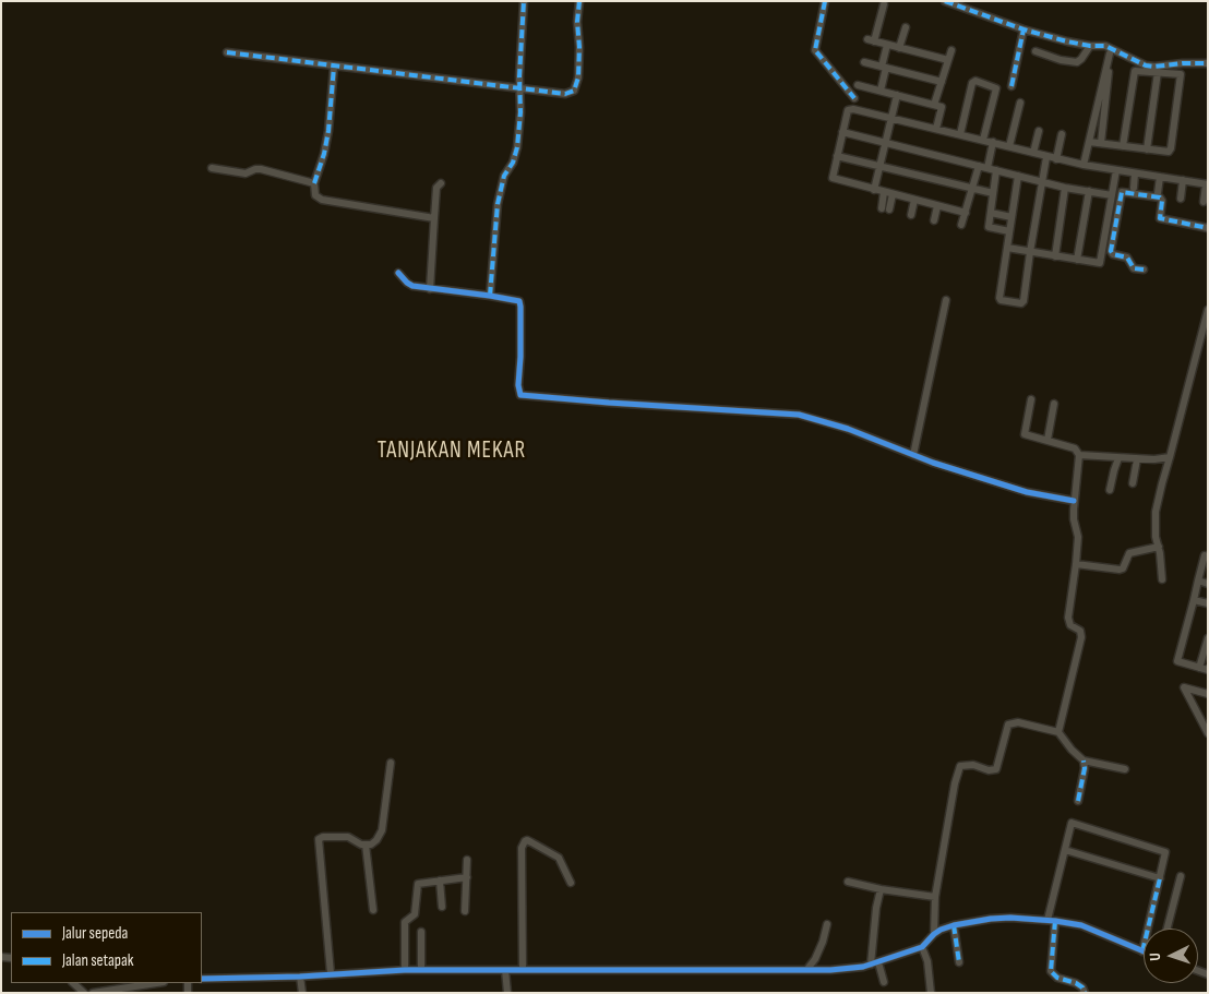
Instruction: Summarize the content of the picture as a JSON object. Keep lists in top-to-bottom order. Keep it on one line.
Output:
{"districts":["TANJAKAN MEKAR"],"legend":["Jalur sepeda","Jalan setapak"],"north":"left"}
